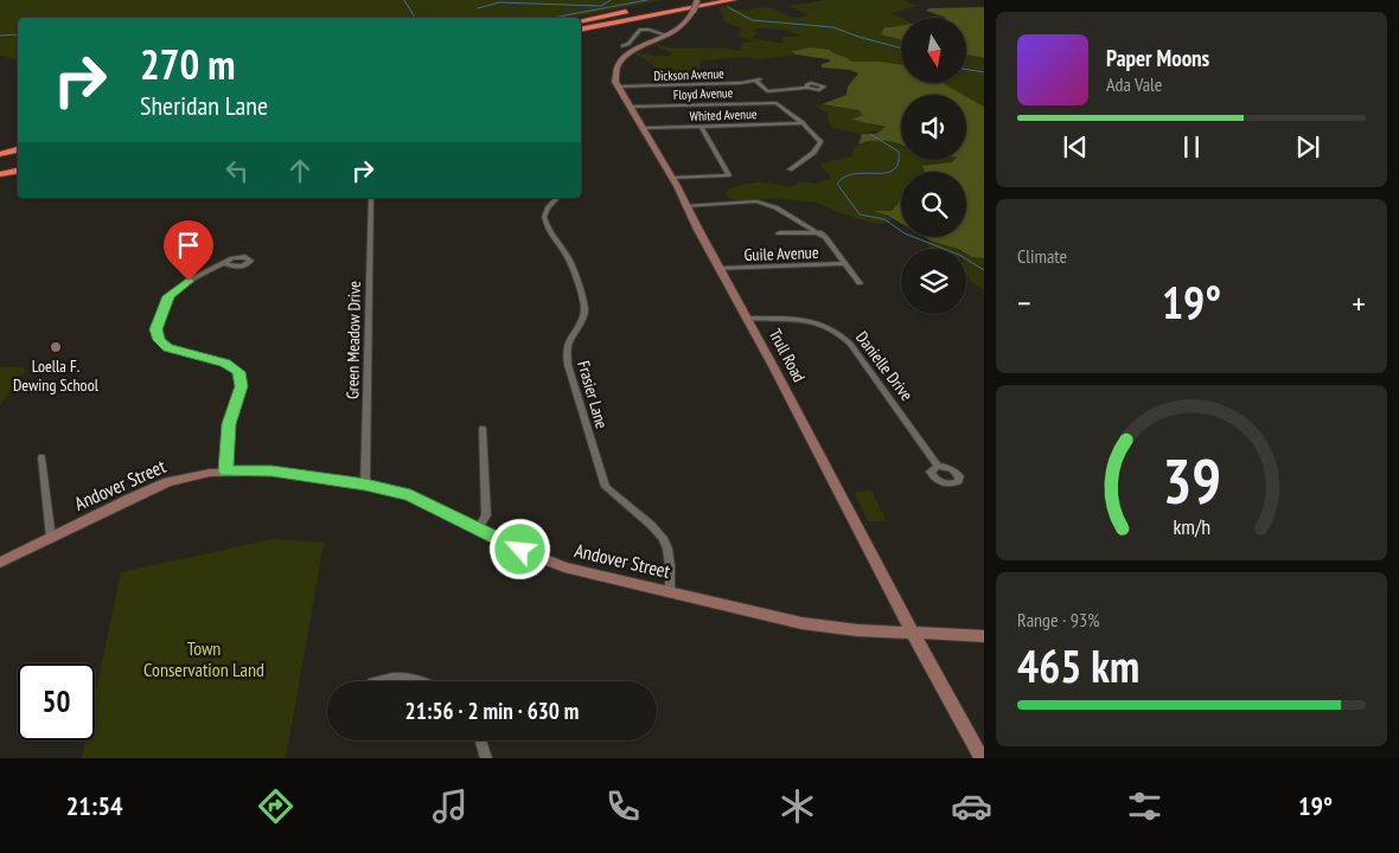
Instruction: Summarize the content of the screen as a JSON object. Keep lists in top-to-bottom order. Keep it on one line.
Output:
{"streets":{"street":["Dickson Avenue","Floyd Avenue","Whited Avenue","Guile Avenue","Green Meadow Drive","Trull Road","Danielle Drive","Frasier Lane","Andover Street"]},"crossings":[["Dickson Avenue","Trull Road"],["Floyd Avenue","Whited Avenue"],["Floyd Avenue","Trull Road"],["Whited Avenue","Trull Road"],["Guile Avenue","Trull Road"],["Green Meadow Drive","Andover Street"],["Trull Road","Danielle Drive"],["Trull Road","Andover Street"],["Frasier Lane","Andover Street"]],"parks":["Town Conservation Land"],"places":["Loella F. Dewing School"],"north":"bottom","page":{"turn":["270 m","Sheridan Lane"],"song":["Paper Moons","Ada Vale"],"tile":["Climate",["Range · 93%","465 km"]],"heat":["−","19°","+"],"limit":"50","trip":"21:56 · 2 min · 630 m","tabs":["21:54","19°"],"gauge":["39","km/h"]}}
